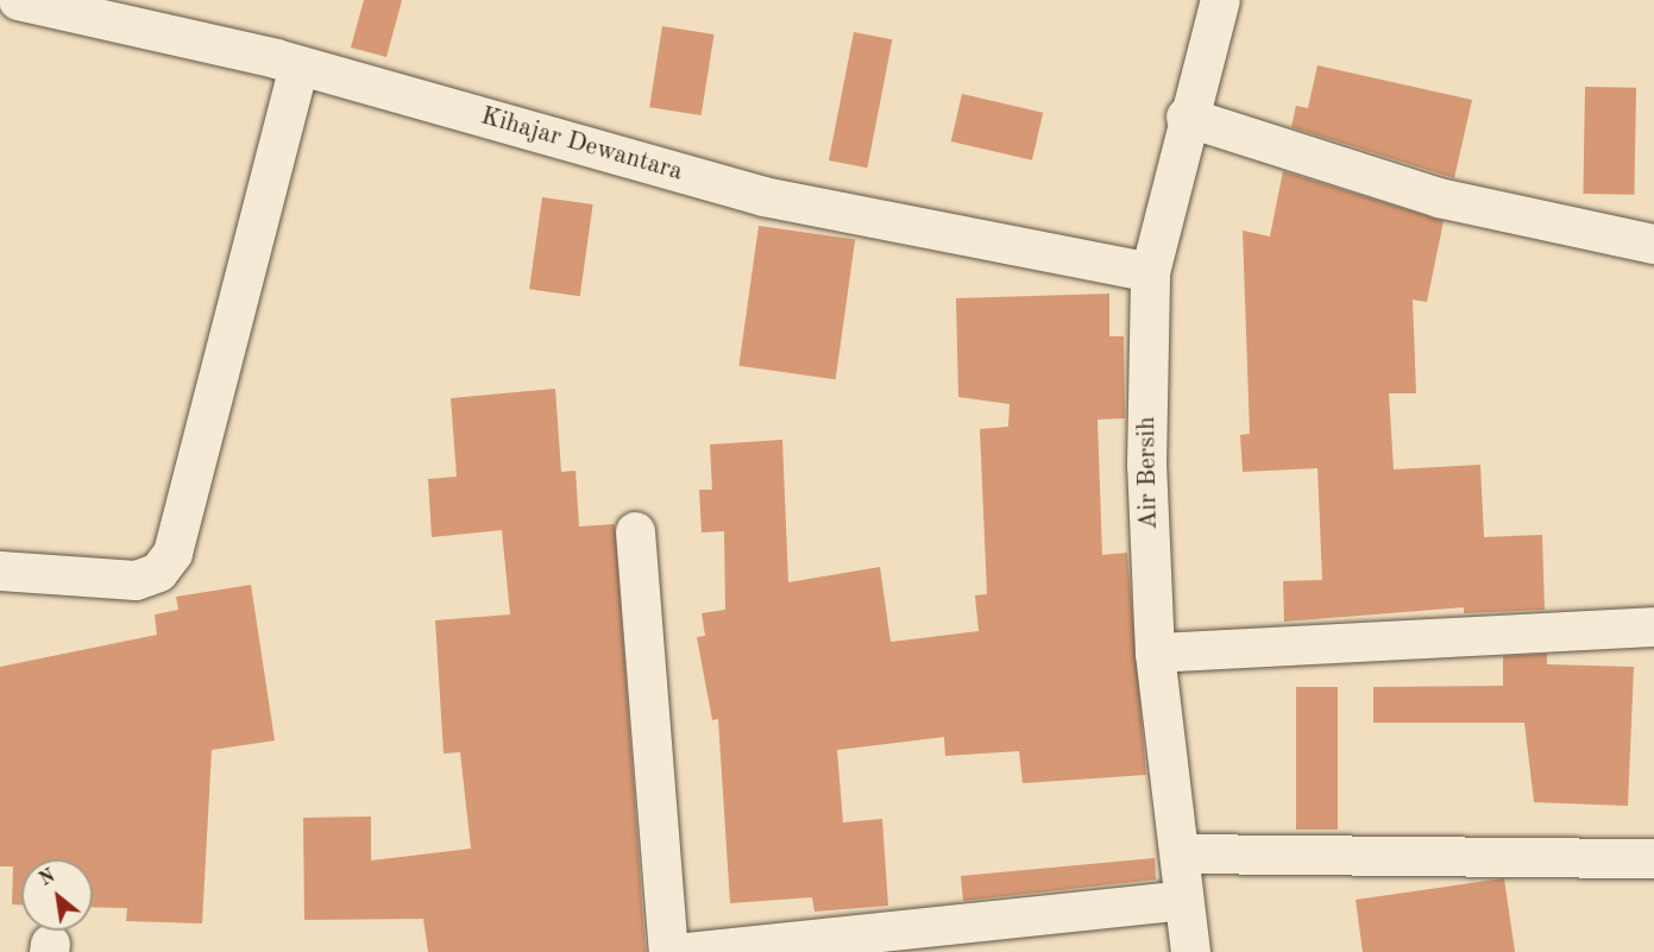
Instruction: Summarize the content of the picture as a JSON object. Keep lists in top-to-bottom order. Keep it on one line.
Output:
{"streets":{"street":["Kihajar Dewantara","Air Bersih"]},"crossings":[["Kihajar Dewantara","Air Bersih"]],"north":"top left"}
